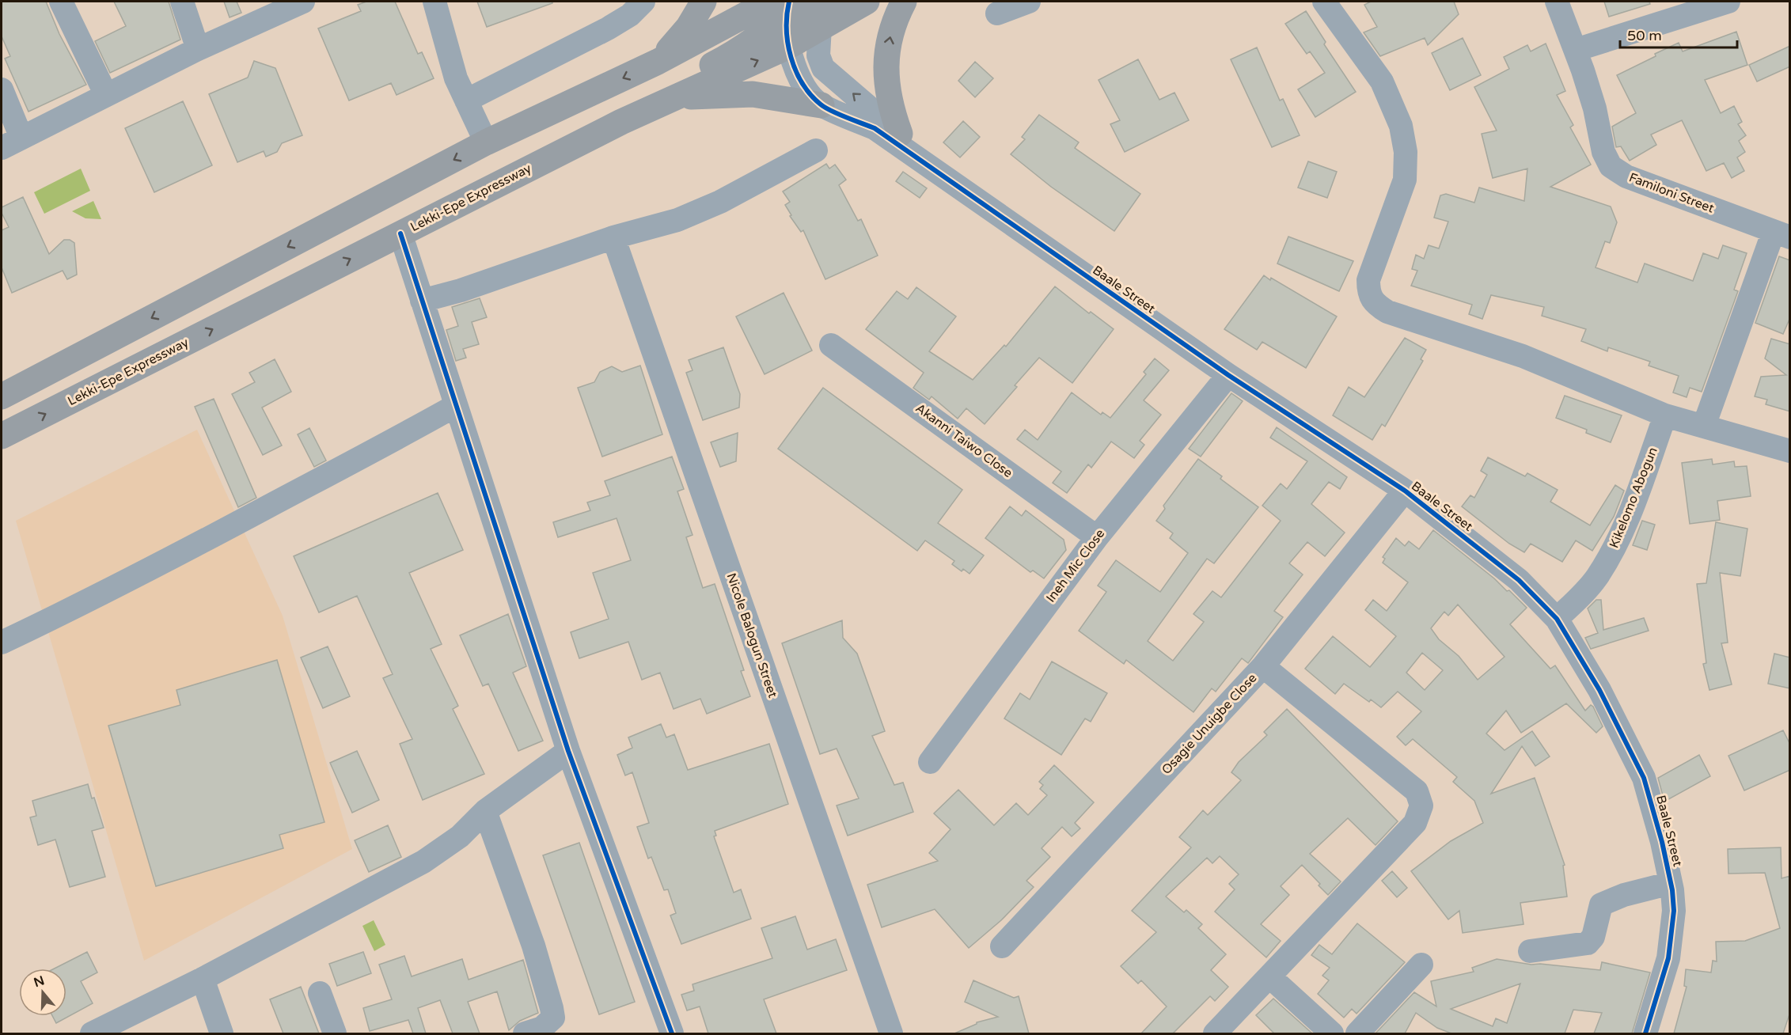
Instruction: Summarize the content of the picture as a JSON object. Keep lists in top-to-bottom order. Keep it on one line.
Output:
{"streets":{"highway":["Lekki-Epe Expressway"],"street":["Familoni Street","Baale Street","Akanni Taiwo Close","Kikelomo Abogun","Ineh Mic Close","Nicole Balogun Street","Osagie Unuigbe Close"]},"crossings":[["Baale Street","Kikelomo Abogun"],["Baale Street","Ineh Mic Close"],["Baale Street","Osagie Unuigbe Close"],["Akanni Taiwo Close","Ineh Mic Close"]],"scale_bar":"50 m","north":"top"}
